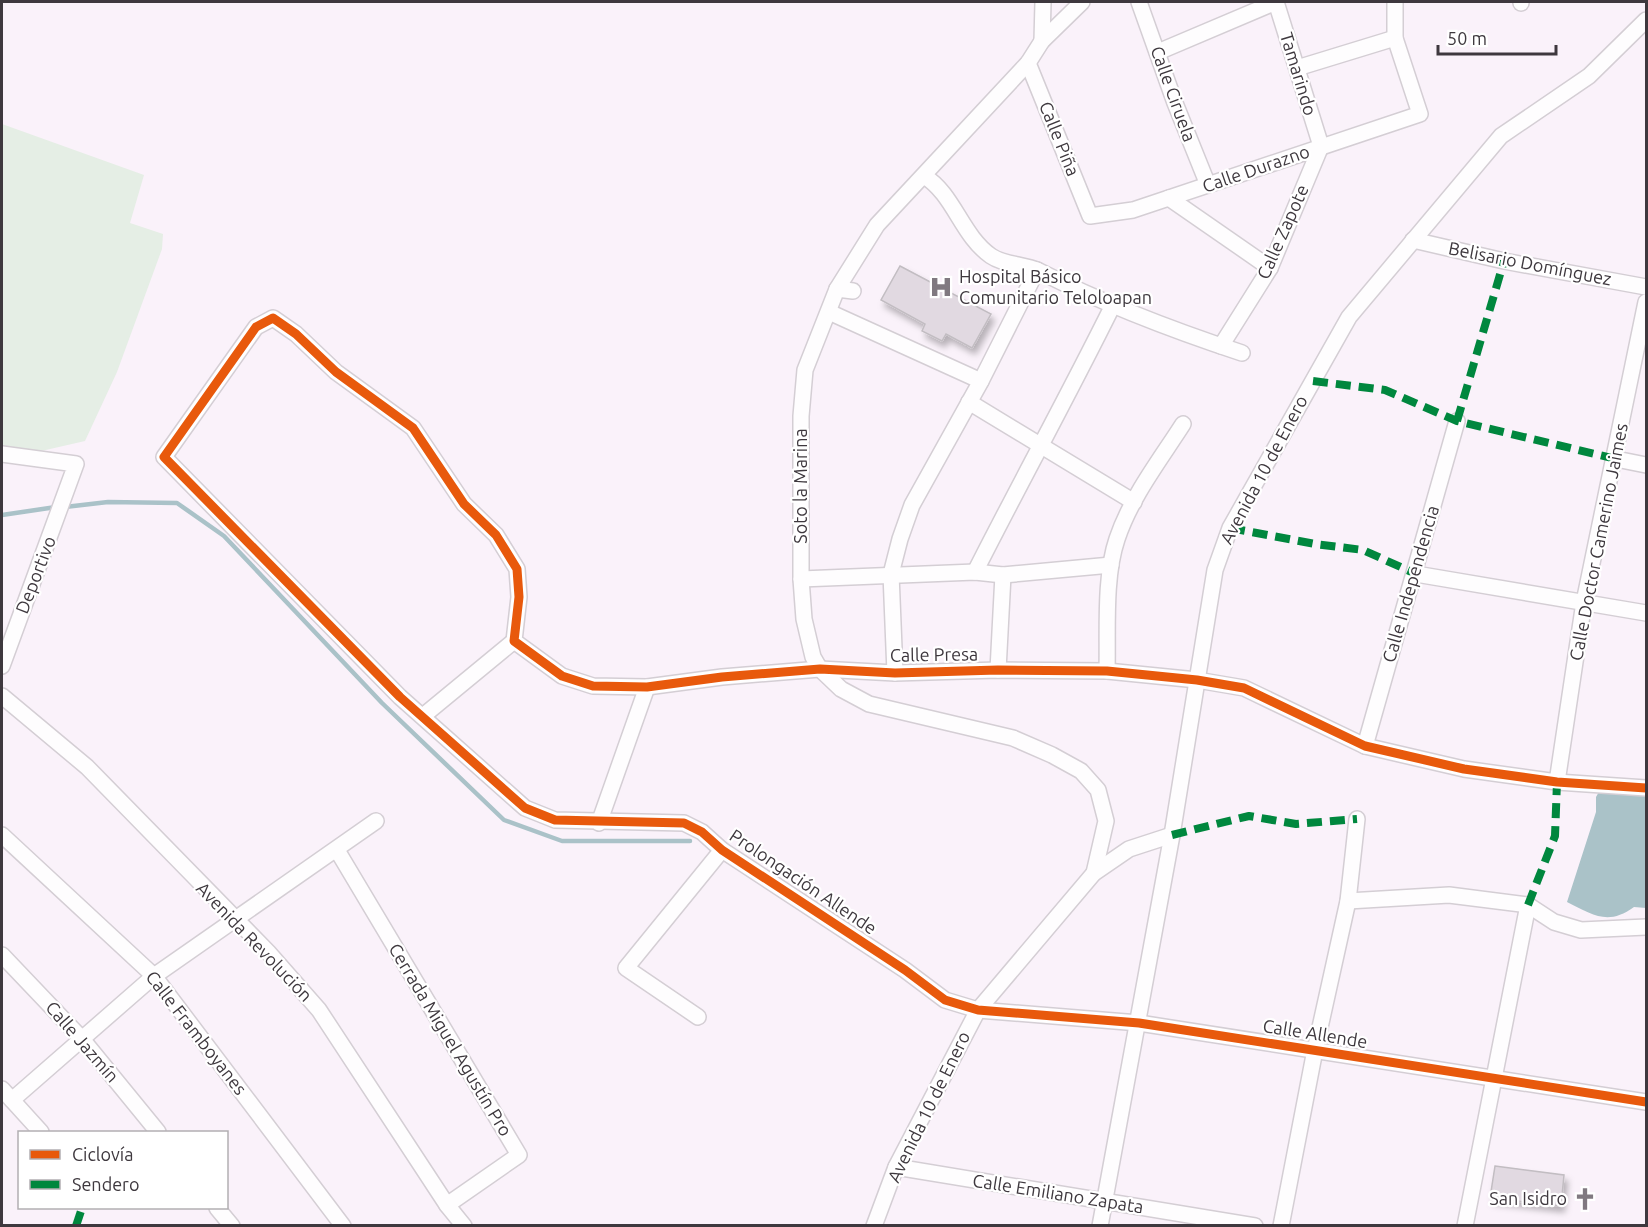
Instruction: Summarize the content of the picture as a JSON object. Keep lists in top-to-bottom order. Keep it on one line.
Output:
{"streets":{"street":["Tamarindo","Calle Ciruela","Calle Piña","Calle Durazno","Calle Zapote","Belisario Domínguez","Avenida 10 de Enero","Soto la Marina","Calle Doctor Camerino Jaimes","Deportivo","Calle Independencia","Calle Presa","Prolongación Allende","Avenida Revolución","Calle Framboyanes","Calle Allende","Cerrada Miguel Agustín Pro","Calle Jazmín","Calle Emiliano Zapata"]},"crossings":[["Tamarindo","Calle Durazno"],["Tamarindo","Calle Zapote"],["Calle Ciruela","Calle Durazno"],["Calle Piña","Calle Durazno"],["Calle Piña","Soto la Marina"],["Calle Durazno","Calle Zapote"],["Belisario Domínguez","Avenida 10 de Enero"],["Avenida 10 de Enero","Soto la Marina"],["Avenida 10 de Enero","Calle Presa"],["Avenida 10 de Enero","Prolongación Allende"],["Avenida 10 de Enero","Calle Allende"],["Avenida 10 de Enero","Calle Emiliano Zapata"],["Soto la Marina","Calle Presa"],["Calle Doctor Camerino Jaimes","Calle Presa"],["Calle Independencia","Calle Presa"],["Calle Presa","Prolongación Allende"],["Prolongación Allende","Calle Allende"],["Avenida Revolución","Cerrada Miguel Agustín Pro"]],"places":{"hospital":["Hospital Básico Comunitario Teloloapan"],"church":["San Isidro"]},"legend":["Ciclovía","Sendero"],"scale_bar":"50 m"}
